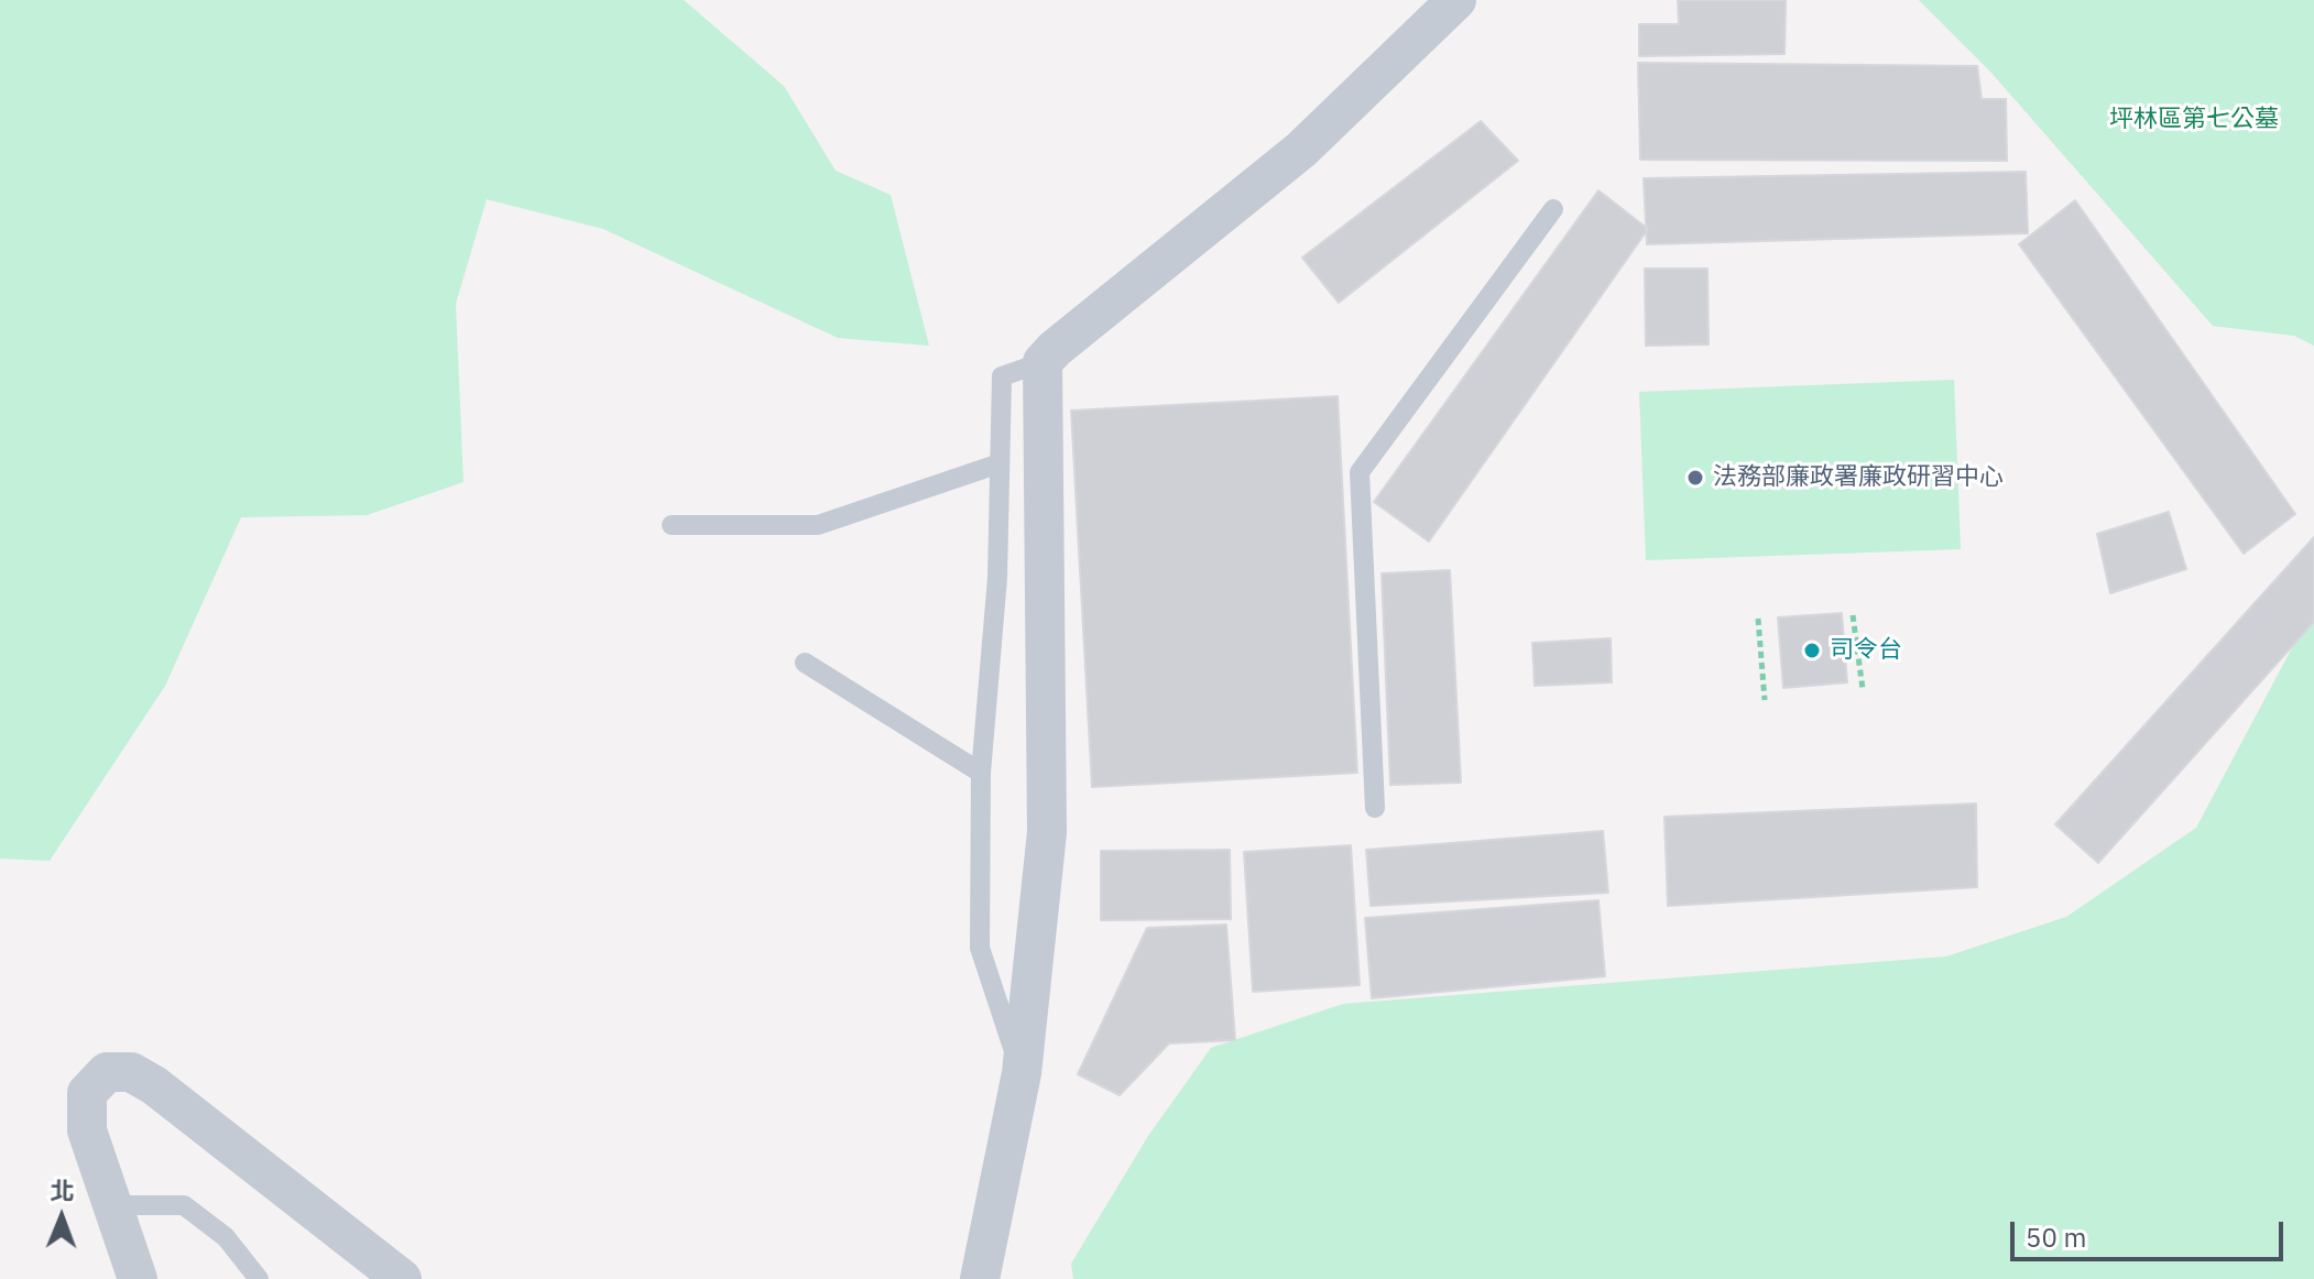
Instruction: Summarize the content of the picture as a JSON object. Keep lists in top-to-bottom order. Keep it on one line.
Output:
{"parks":["坪林區第七公墓"],"places":["法務部廉政署廉政研習中心","司令台"],"scale_bar":"50 m","north":"top"}
